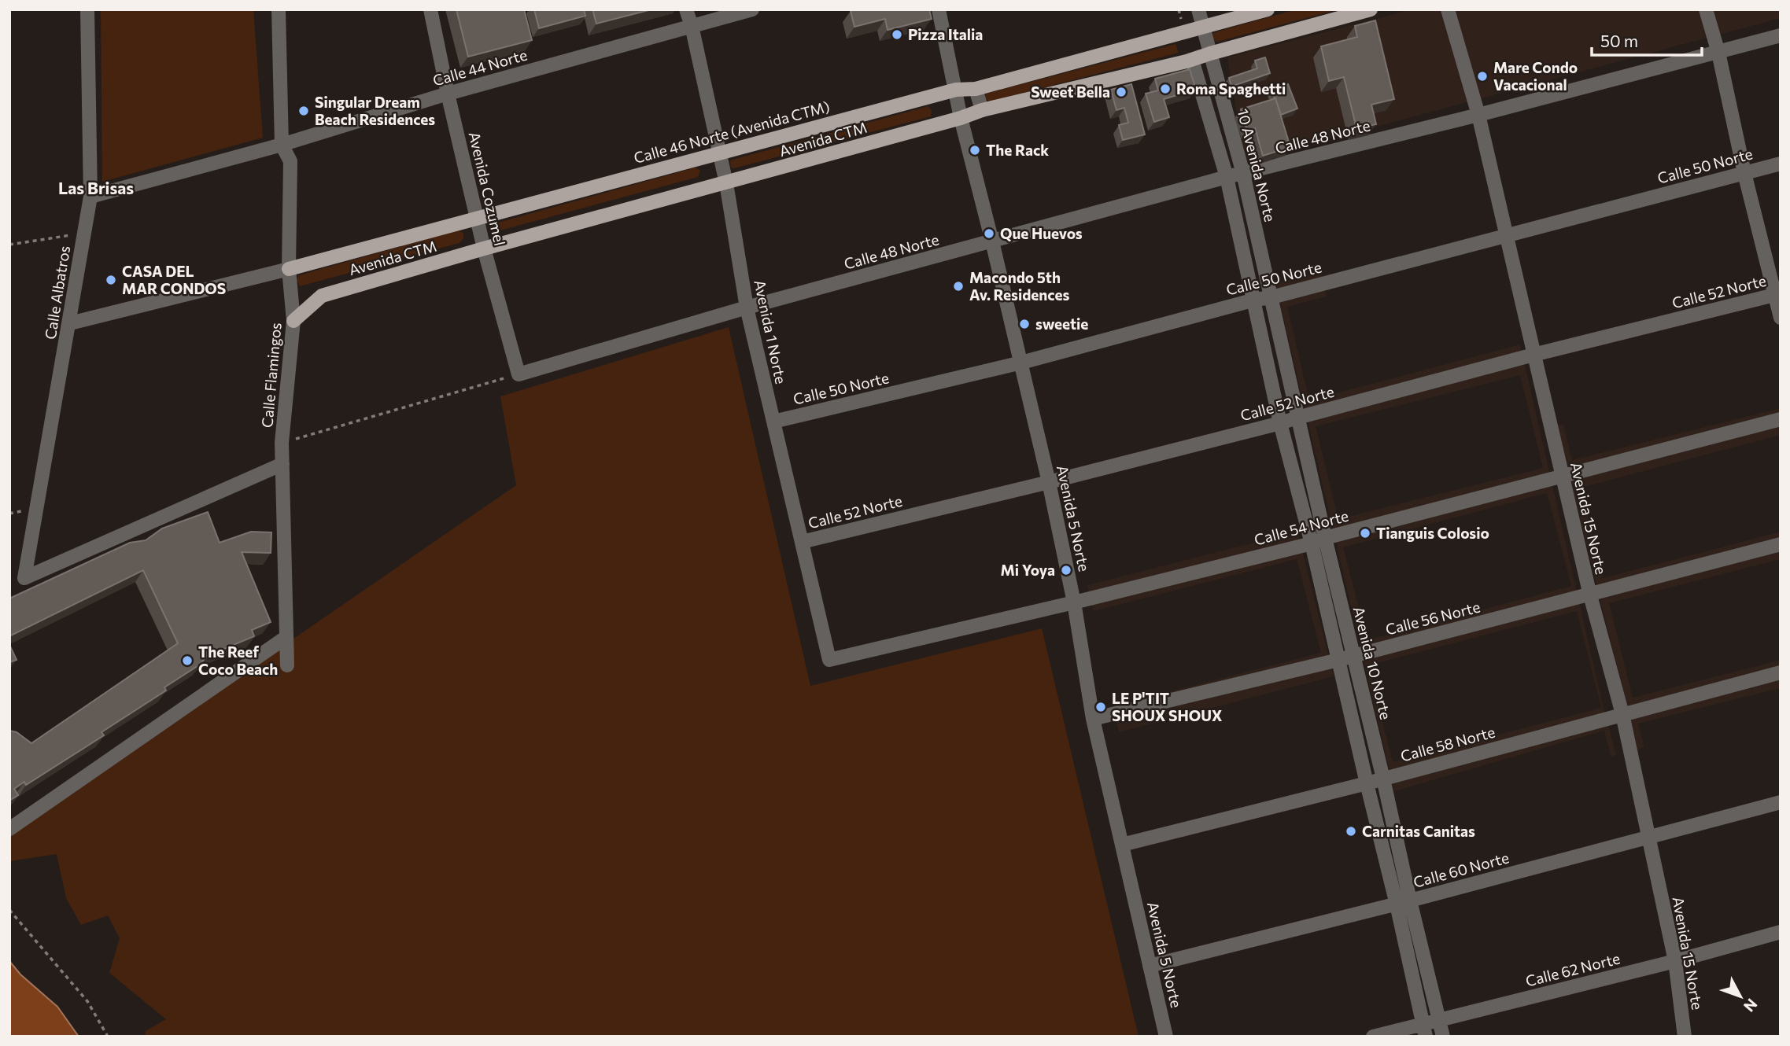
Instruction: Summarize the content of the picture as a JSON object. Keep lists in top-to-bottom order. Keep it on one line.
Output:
{"streets":{"main road":["Calle 46 Norte (Avenida CTM)","Avenida CTM"],"street":["Calle 44 Norte","Calle 48 Norte","10 Avenida Norte","Calle 50 Norte","Avenida Cozumel","Calle 52 Norte","Calle Albatros","Avenida 1 Norte","Calle Flamingos","Avenida 5 Norte","Avenida 15 Norte","Calle 54 Norte","Calle 56 Norte","Avenida 10 Norte","Calle 58 Norte","Calle 60 Norte","Calle 62 Norte"]},"crossings":[["Calle 44 Norte","Avenida Cozumel"],["Calle 44 Norte","Calle Albatros"],["Calle 44 Norte","Avenida 1 Norte"],["Calle 44 Norte","Calle Flamingos"],["Calle 46 Norte (Avenida CTM)","10 Avenida Norte"],["Calle 46 Norte (Avenida CTM)","Avenida Cozumel"],["Calle 46 Norte (Avenida CTM)","Avenida 1 Norte"],["Calle 46 Norte (Avenida CTM)","Calle Flamingos"],["Calle 46 Norte (Avenida CTM)","Avenida 5 Norte"],["Calle 48 Norte","10 Avenida Norte"],["Calle 48 Norte","Avenida Cozumel"],["Calle 48 Norte","Avenida 1 Norte"],["Calle 48 Norte","Avenida 5 Norte"],["Calle 48 Norte","Avenida 15 Norte"],["Avenida CTM","10 Avenida Norte"],["Avenida CTM","Avenida Cozumel"],["Avenida CTM","Avenida 1 Norte"],["Avenida CTM","Calle Flamingos"],["Avenida CTM","Avenida 5 Norte"],["10 Avenida Norte","Calle 50 Norte"],["10 Avenida Norte","Avenida 10 Norte"],["Calle 50 Norte","Avenida 1 Norte"],["Calle 50 Norte","Avenida 5 Norte"],["Calle 50 Norte","Avenida 15 Norte"],["Calle 50 Norte","Avenida 10 Norte"],["Calle 52 Norte","Avenida 1 Norte"],["Calle 52 Norte","Avenida 5 Norte"],["Calle 52 Norte","Avenida 15 Norte"],["Calle 52 Norte","Avenida 10 Norte"],["Calle Albatros","Calle Flamingos"],["Avenida 1 Norte","Calle 54 Norte"],["Avenida 5 Norte","Calle 54 Norte"],["Avenida 5 Norte","Calle 56 Norte"],["Avenida 5 Norte","Calle 58 Norte"],["Avenida 5 Norte","Calle 60 Norte"],["Avenida 15 Norte","Calle 54 Norte"],["Avenida 15 Norte","Calle 56 Norte"],["Avenida 15 Norte","Calle 58 Norte"],["Avenida 15 Norte","Calle 60 Norte"],["Avenida 15 Norte","Calle 62 Norte"],["Calle 54 Norte","Avenida 10 Norte"],["Calle 56 Norte","Avenida 10 Norte"],["Avenida 10 Norte","Calle 58 Norte"],["Avenida 10 Norte","Calle 60 Norte"],["Avenida 10 Norte","Calle 62 Norte"]],"districts":["Las Brisas"],"places":["Pizza Italia","Mare Condo Vacacional","Roma Spaghetti","Sweet Bella","Singular Dream Beach Residences","The Rack","Que Huevos","CASA DEL MAR CONDOS","Macondo 5th Av. Residences","sweetie","Tianguis Colosio","Mi Yoya","The Reef Coco Beach","LE P'TIT SHOUX SHOUX","Carnitas Canitas"],"scale_bar":"50 m","north":"bottom right"}
